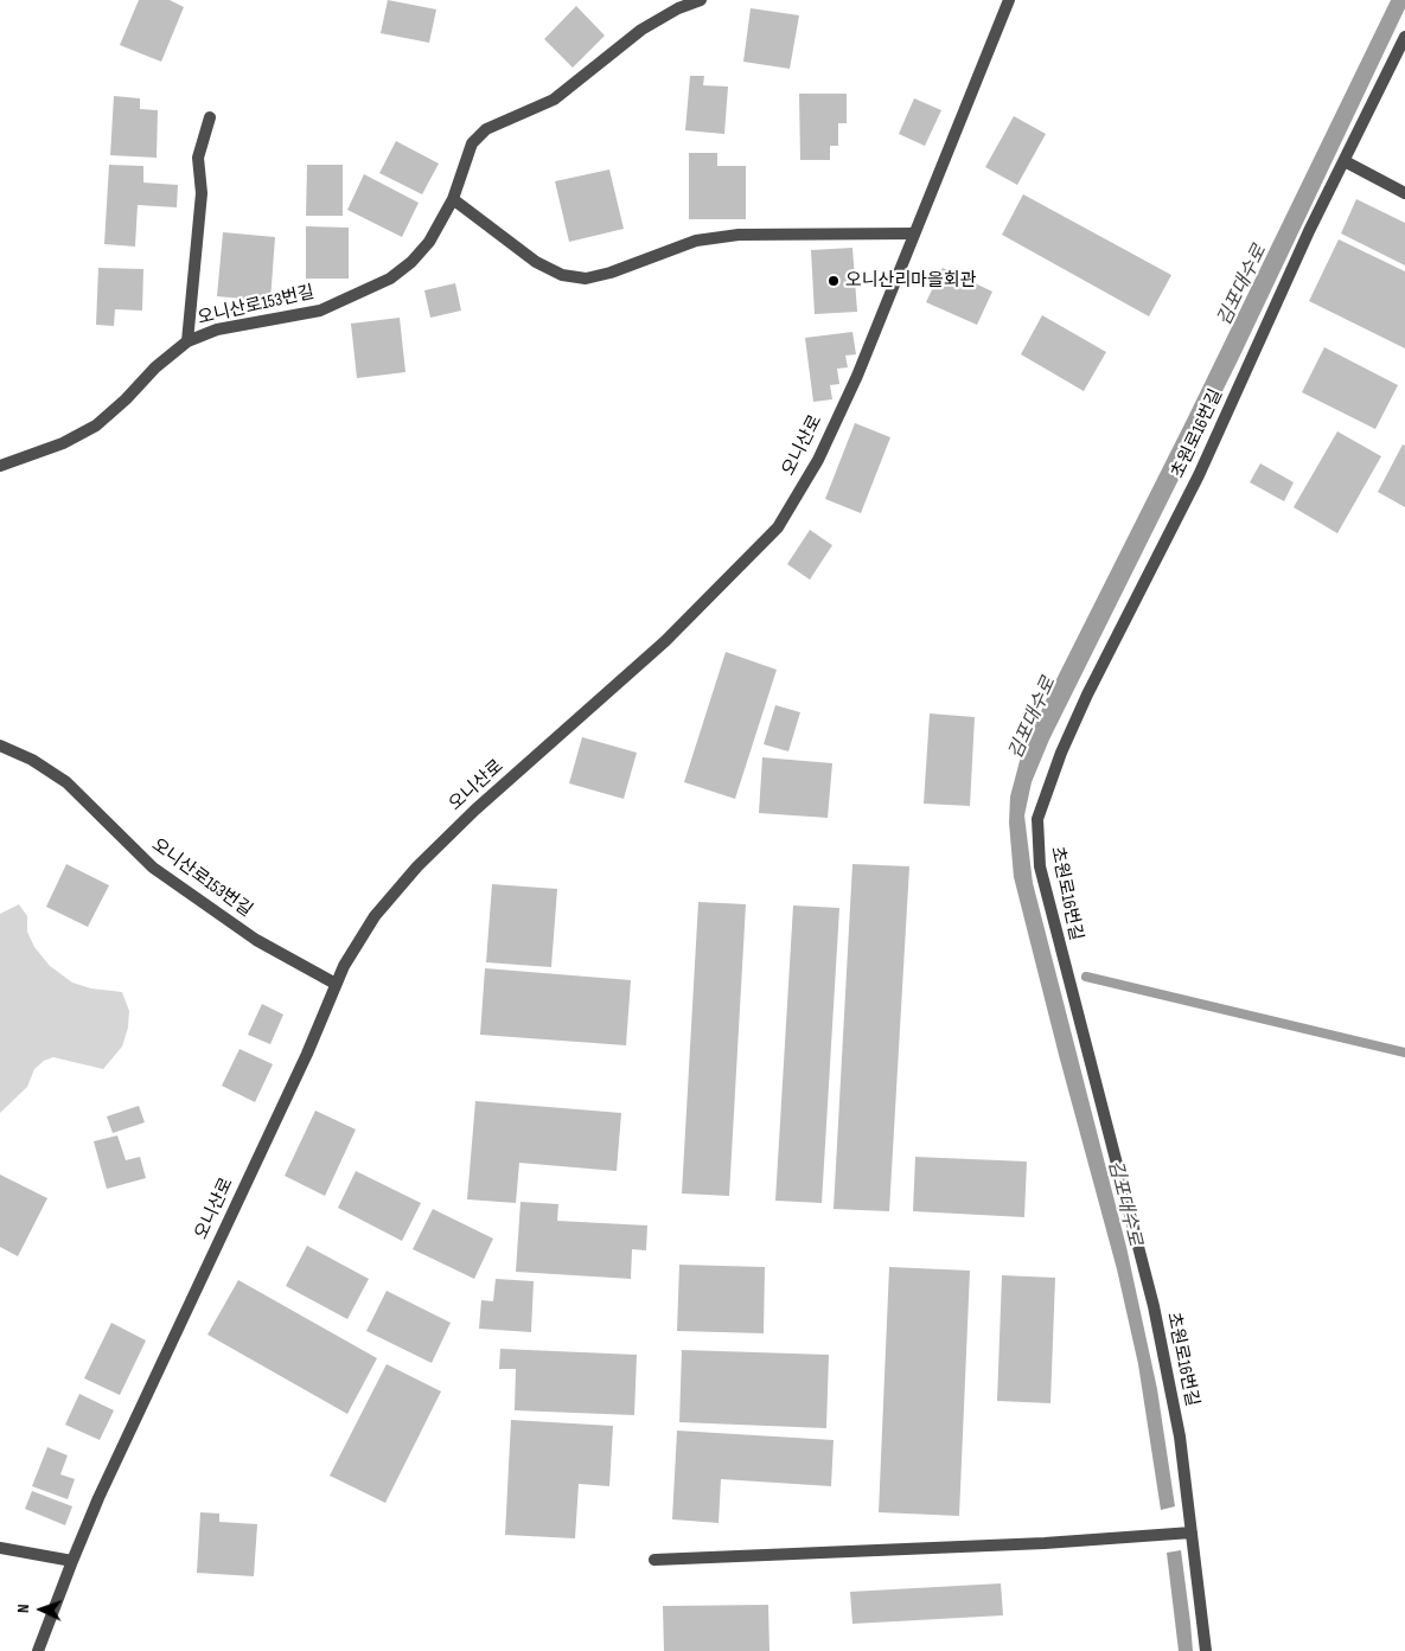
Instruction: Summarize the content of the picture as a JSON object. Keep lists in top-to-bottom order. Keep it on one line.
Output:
{"streets":{"street":["오니산로153번길","초원로16번길","오니산로"]},"crossings":[["오니산로153번길","오니산로"]],"water":["김포대수로"],"places":["오니산리마을회관"],"north":"left"}
